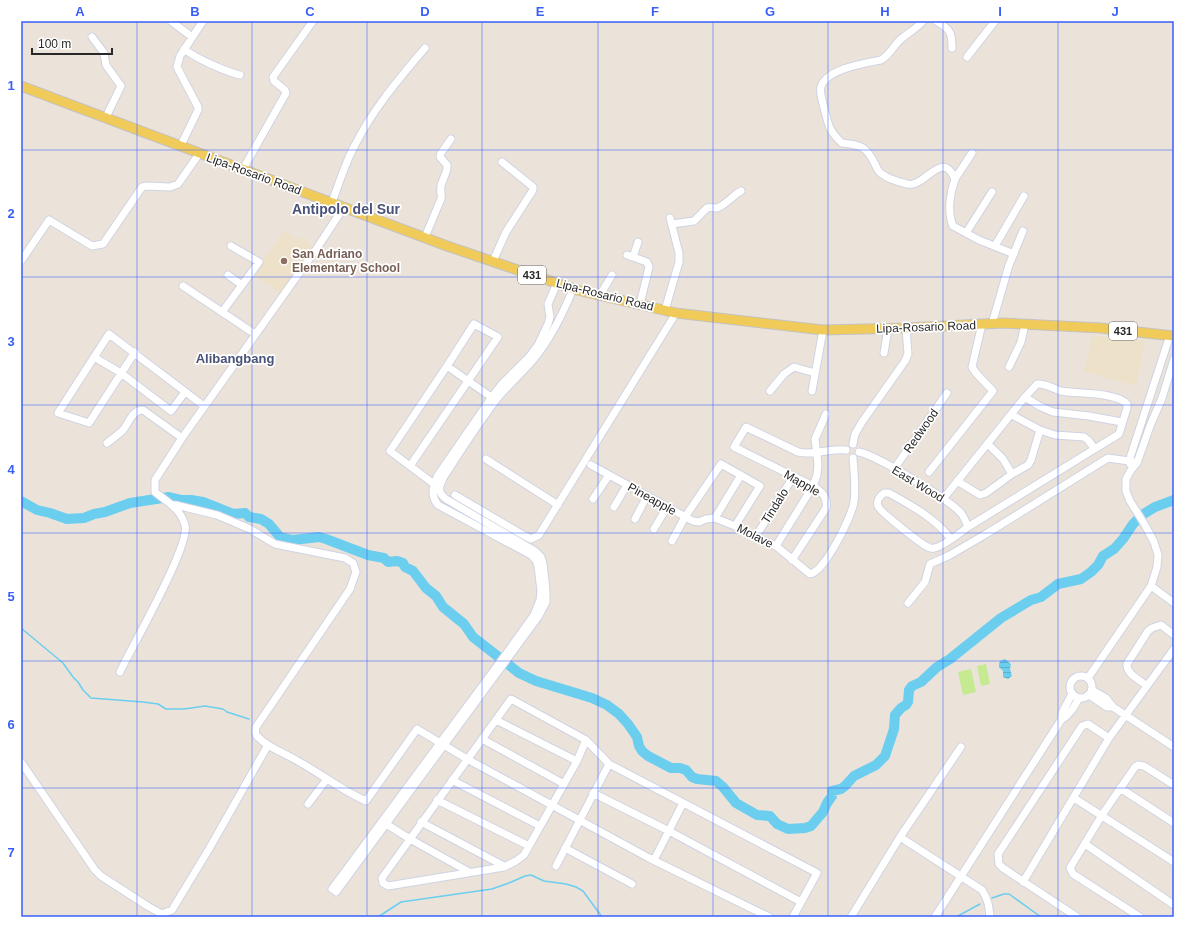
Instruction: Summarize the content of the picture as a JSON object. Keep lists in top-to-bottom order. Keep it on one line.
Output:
{"streets":{"main road":["Lipa-Rosario Road","431"],"street":["Redwood","Mapple","East Wood","Pineapple","Tindalo","Molave"]},"crossings":[["Redwood","East Wood"],["Mapple","Tindalo"],["Mapple","Molave"],["East Wood","Molave"],["Pineapple","Molave"],["Tindalo","Molave"]],"districts":["Antipolo del Sur","Alibangbang"],"places":["San Adriano Elementary School"],"scale_bar":"100 m","grid":{"columns":["A","B","C","D","E","F","G","H","I","J"],"rows":["1","2","3","4","5","6","7"]}}
